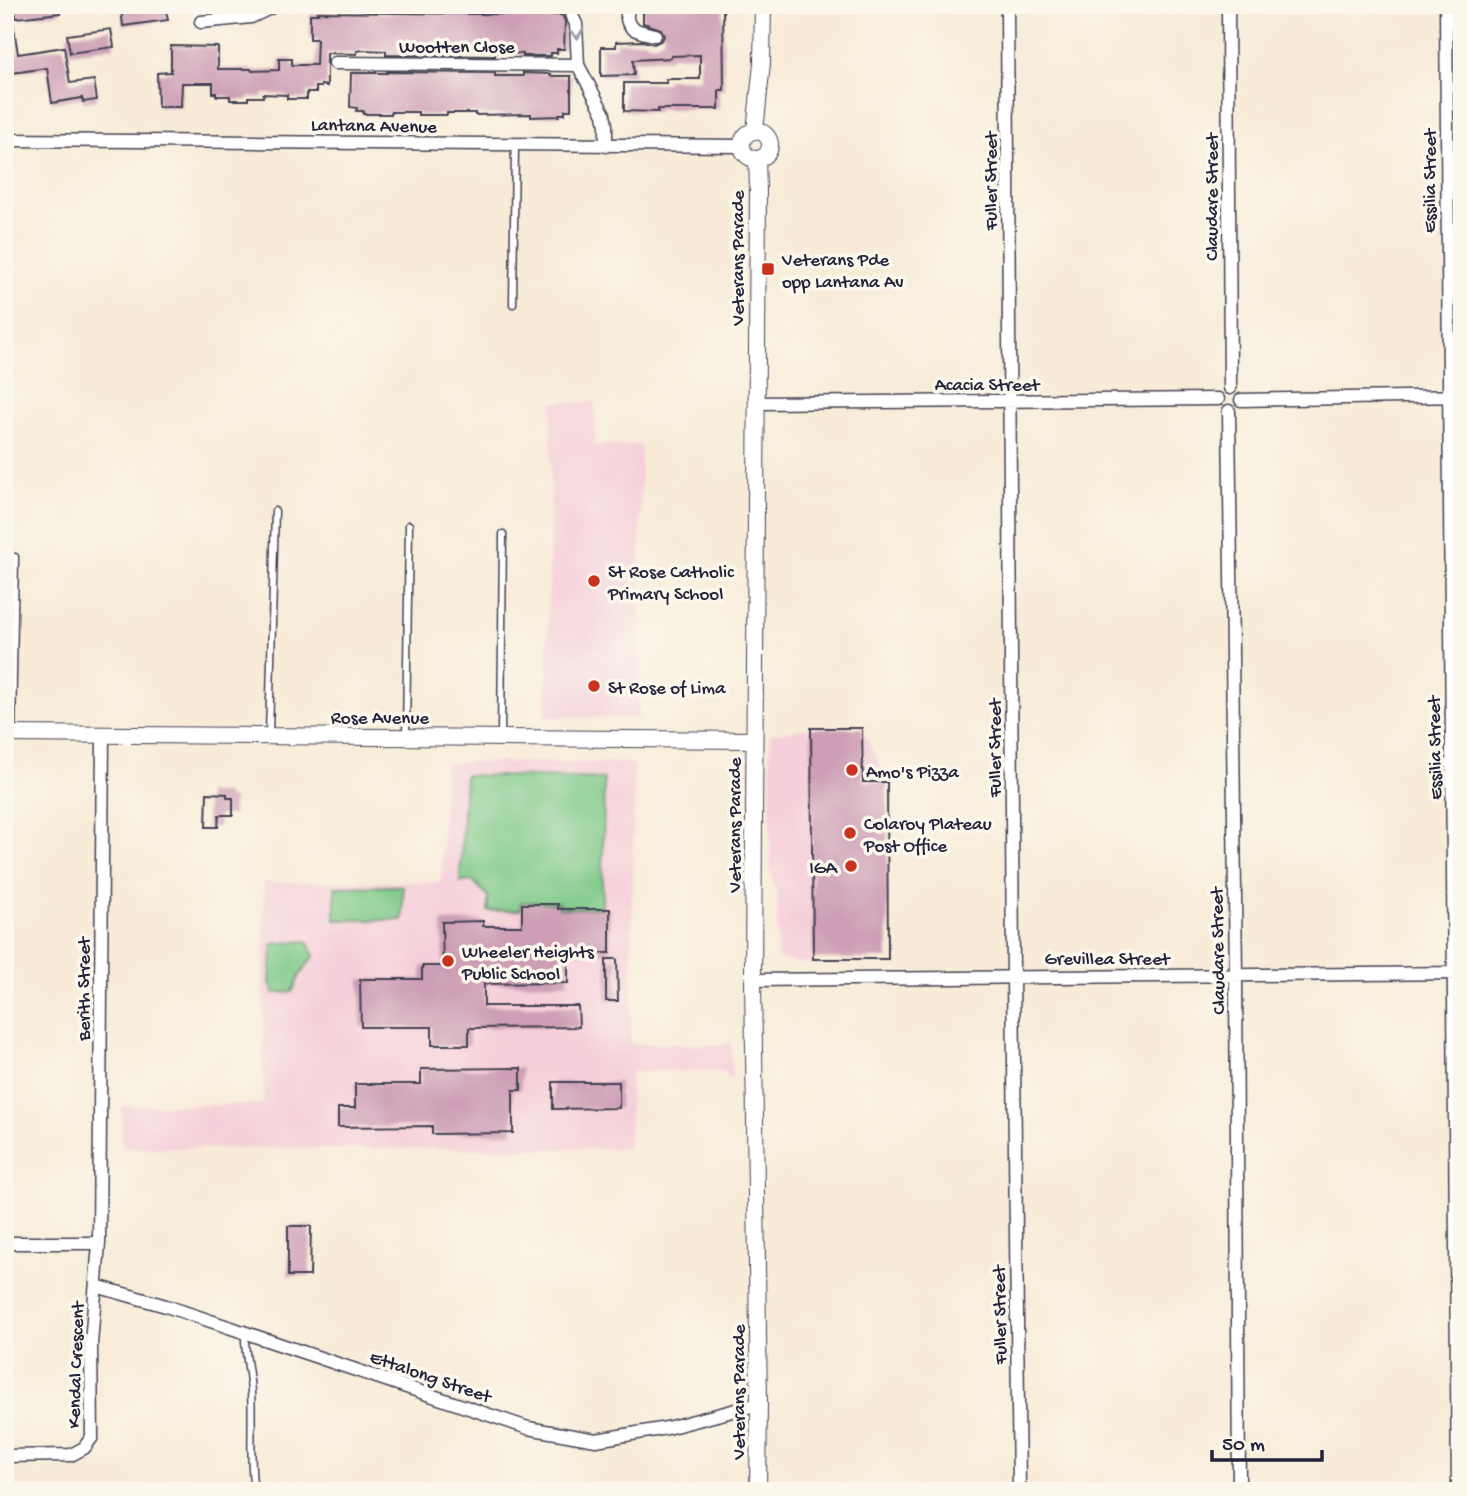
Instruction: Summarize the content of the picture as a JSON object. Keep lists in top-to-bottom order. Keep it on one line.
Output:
{"streets":{"street":["Wootten Close","Lantana Avenue","Fuller Street","Essilia Street","Claudare Street","Veterans Parade","Acacia Street","Rose Avenue","Grevillea Street","Berith Street","Kendal Crescent","Ettalong Street"]},"crossings":[["Lantana Avenue","Veterans Parade"],["Fuller Street","Acacia Street"],["Fuller Street","Grevillea Street"],["Essilia Street","Grevillea Street"],["Claudare Street","Acacia Street"],["Claudare Street","Grevillea Street"],["Veterans Parade","Acacia Street"],["Veterans Parade","Rose Avenue"],["Veterans Parade","Grevillea Street"],["Veterans Parade","Ettalong Street"],["Rose Avenue","Berith Street"],["Berith Street","Kendal Crescent"],["Kendal Crescent","Ettalong Street"]],"places":{"transit":["Veterans Pde opp Lantana Av"],"other":["St Rose Catholic Primary School","St Rose of Lima","Amo's Pizza","Colaroy Plateau Post Office","IGA","Wheeler Heights Public School"]},"scale_bar":"50 m"}
